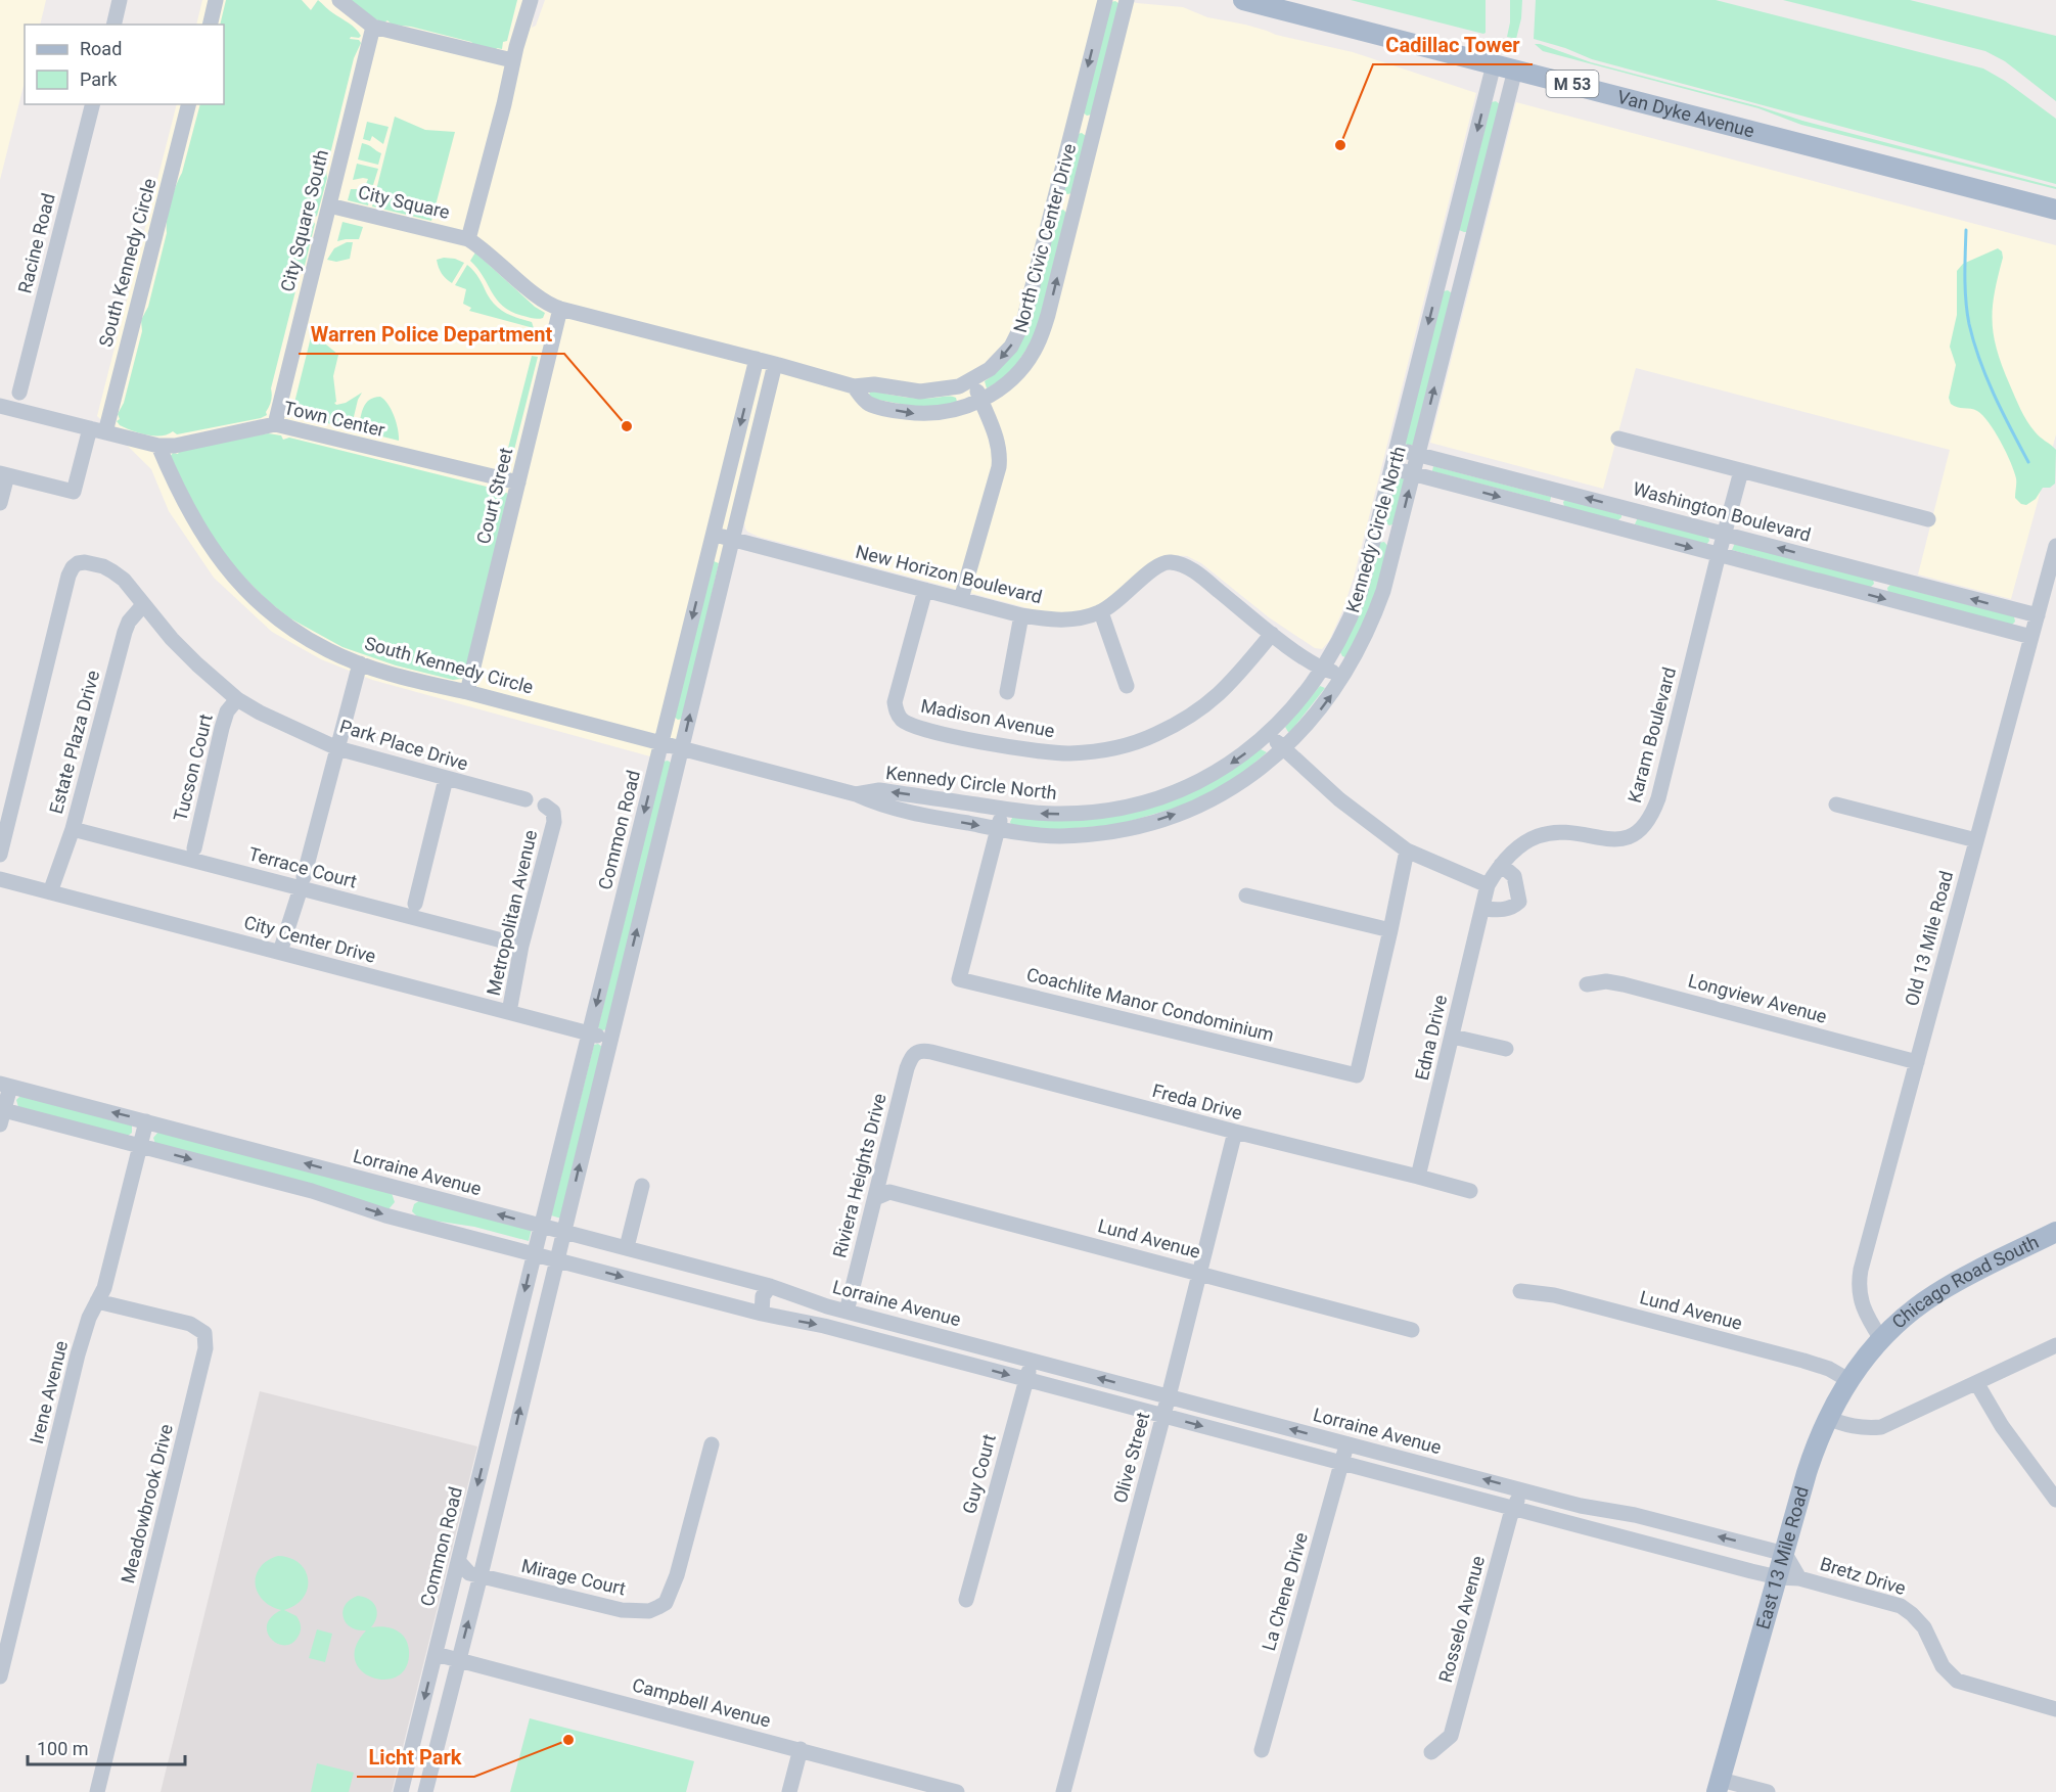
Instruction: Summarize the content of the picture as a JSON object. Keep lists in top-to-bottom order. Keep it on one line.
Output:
{"streets":{"main road":["M 53","Van Dyke Avenue","Chicago Road South","East 13 Mile Road"],"street":["City Square","City Square South","North Civic Center Drive","Racine Road","South Kennedy Circle","Town Center","Court Street","Washington Boulevard","Kennedy Circle North","New Horizon Boulevard","Madison Avenue","Karam Boulevard","Estate Plaza Drive","Park Place Drive","Tucson Court","Common Road","Terrace Court","Metropolitan Avenue","Old 13 Mile Road","City Center Drive","Longview Avenue","Coachlite Manor Condominium","Edna Drive","Freda Drive","Lorraine Avenue","Riviera Heights Drive","Lund Avenue","Irene Avenue","Olive Street","Guy Court","Meadowbrook Drive","Bretz Drive","Mirage Court","La Chene Drive","Rosselo Avenue","Campbell Avenue"]},"crossings":[["Van Dyke Avenue","Kennedy Circle North"],["City Square","City Square South"],["City Square","North Civic Center Drive"],["City Square South","Town Center"],["North Civic Center Drive","Court Street"],["North Civic Center Drive","Common Road"],["South Kennedy Circle","Town Center"],["South Kennedy Circle","Court Street"],["South Kennedy Circle","Kennedy Circle North"],["South Kennedy Circle","Common Road"],["Town Center","Court Street"],["Washington Boulevard","Kennedy Circle North"],["Washington Boulevard","Karam Boulevard"],["Washington Boulevard","Old 13 Mile Road"],["Kennedy Circle North","New Horizon Boulevard"],["Kennedy Circle North","Coachlite Manor Condominium"],["New Horizon Boulevard","Madison Avenue"],["New Horizon Boulevard","Common Road"],["Karam Boulevard","Edna Drive"],["Estate Plaza Drive","Park Place Drive"],["Estate Plaza Drive","Terrace Court"],["Estate Plaza Drive","City Center Drive"],["Park Place Drive","Tucson Court"],["Common Road","City Center Drive"],["Common Road","Lorraine Avenue"],["Common Road","Mirage Court"],["Common Road","Campbell Avenue"],["Terrace Court","Metropolitan Avenue"],["Metropolitan Avenue","City Center Drive"],["Old 13 Mile Road","Longview Avenue"],["Old 13 Mile Road","Chicago Road South"],["Old 13 Mile Road","East 13 Mile Road"],["Edna Drive","Freda Drive"],["Freda Drive","Riviera Heights Drive"],["Freda Drive","Olive Street"],["Lorraine Avenue","Riviera Heights Drive"],["Lorraine Avenue","Irene Avenue"],["Lorraine Avenue","Olive Street"],["Lorraine Avenue","Guy Court"],["Lorraine Avenue","East 13 Mile Road"],["Lorraine Avenue","Bretz Drive"],["Lorraine Avenue","La Chene Drive"],["Lorraine Avenue","Rosselo Avenue"],["Riviera Heights Drive","Lund Avenue"],["Lund Avenue","Olive Street"],["Lund Avenue","East 13 Mile Road"],["Chicago Road South","East 13 Mile Road"],["Irene Avenue","Meadowbrook Drive"],["East 13 Mile Road","Bretz Drive"]],"places":["Cadillac Tower","Warren Police Department","Licht Park"],"legend":["Road","Park"],"scale_bar":"100 m"}
